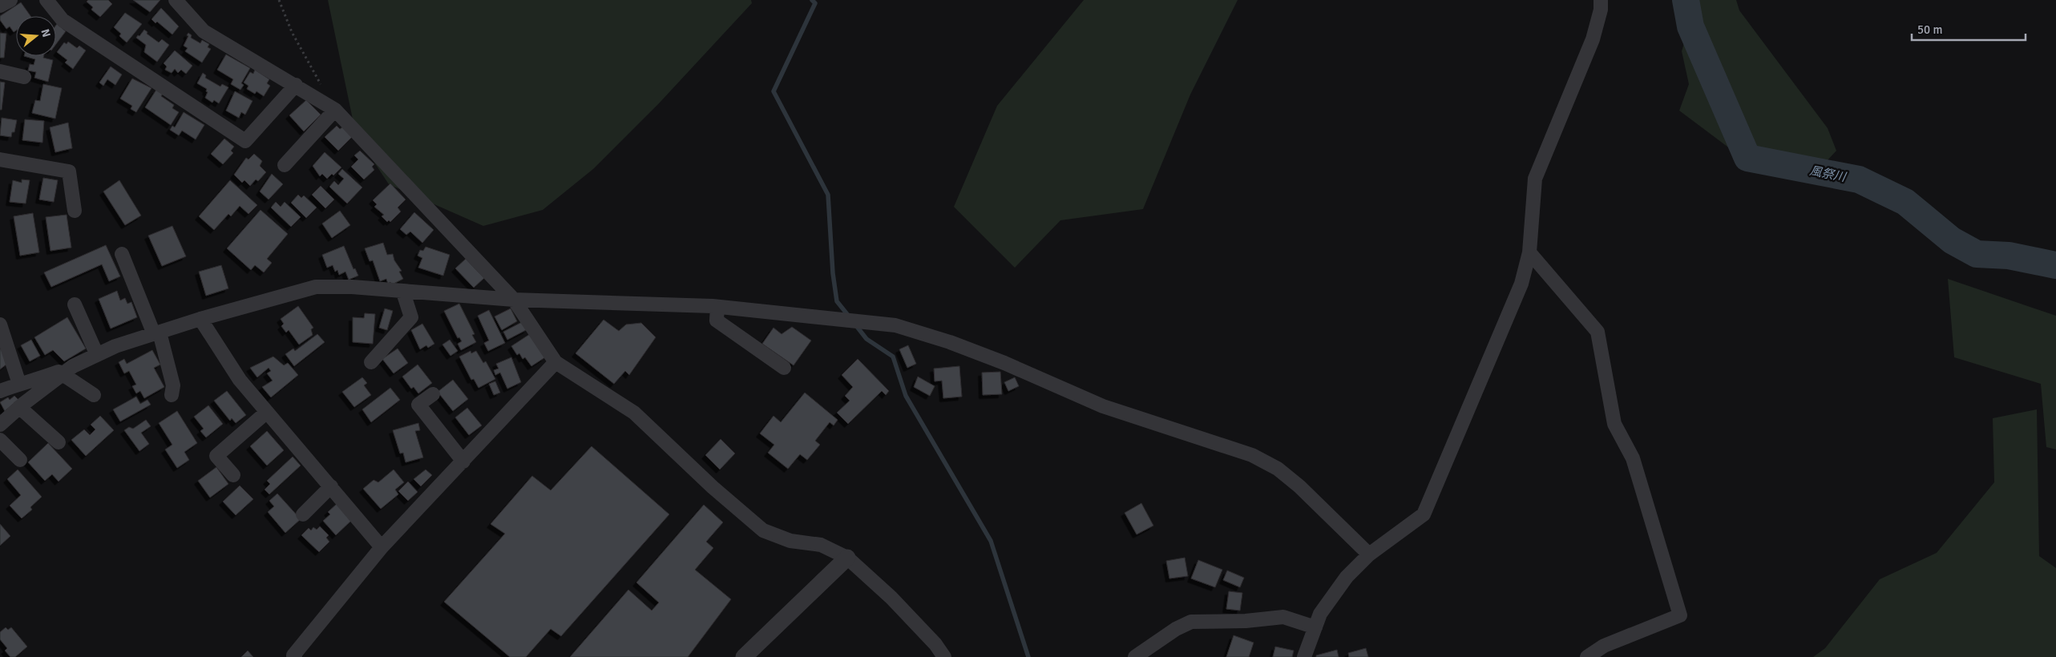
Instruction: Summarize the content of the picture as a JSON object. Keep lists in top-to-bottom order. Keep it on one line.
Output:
{"water":["風祭川"],"scale_bar":"50 m","north":"right"}
